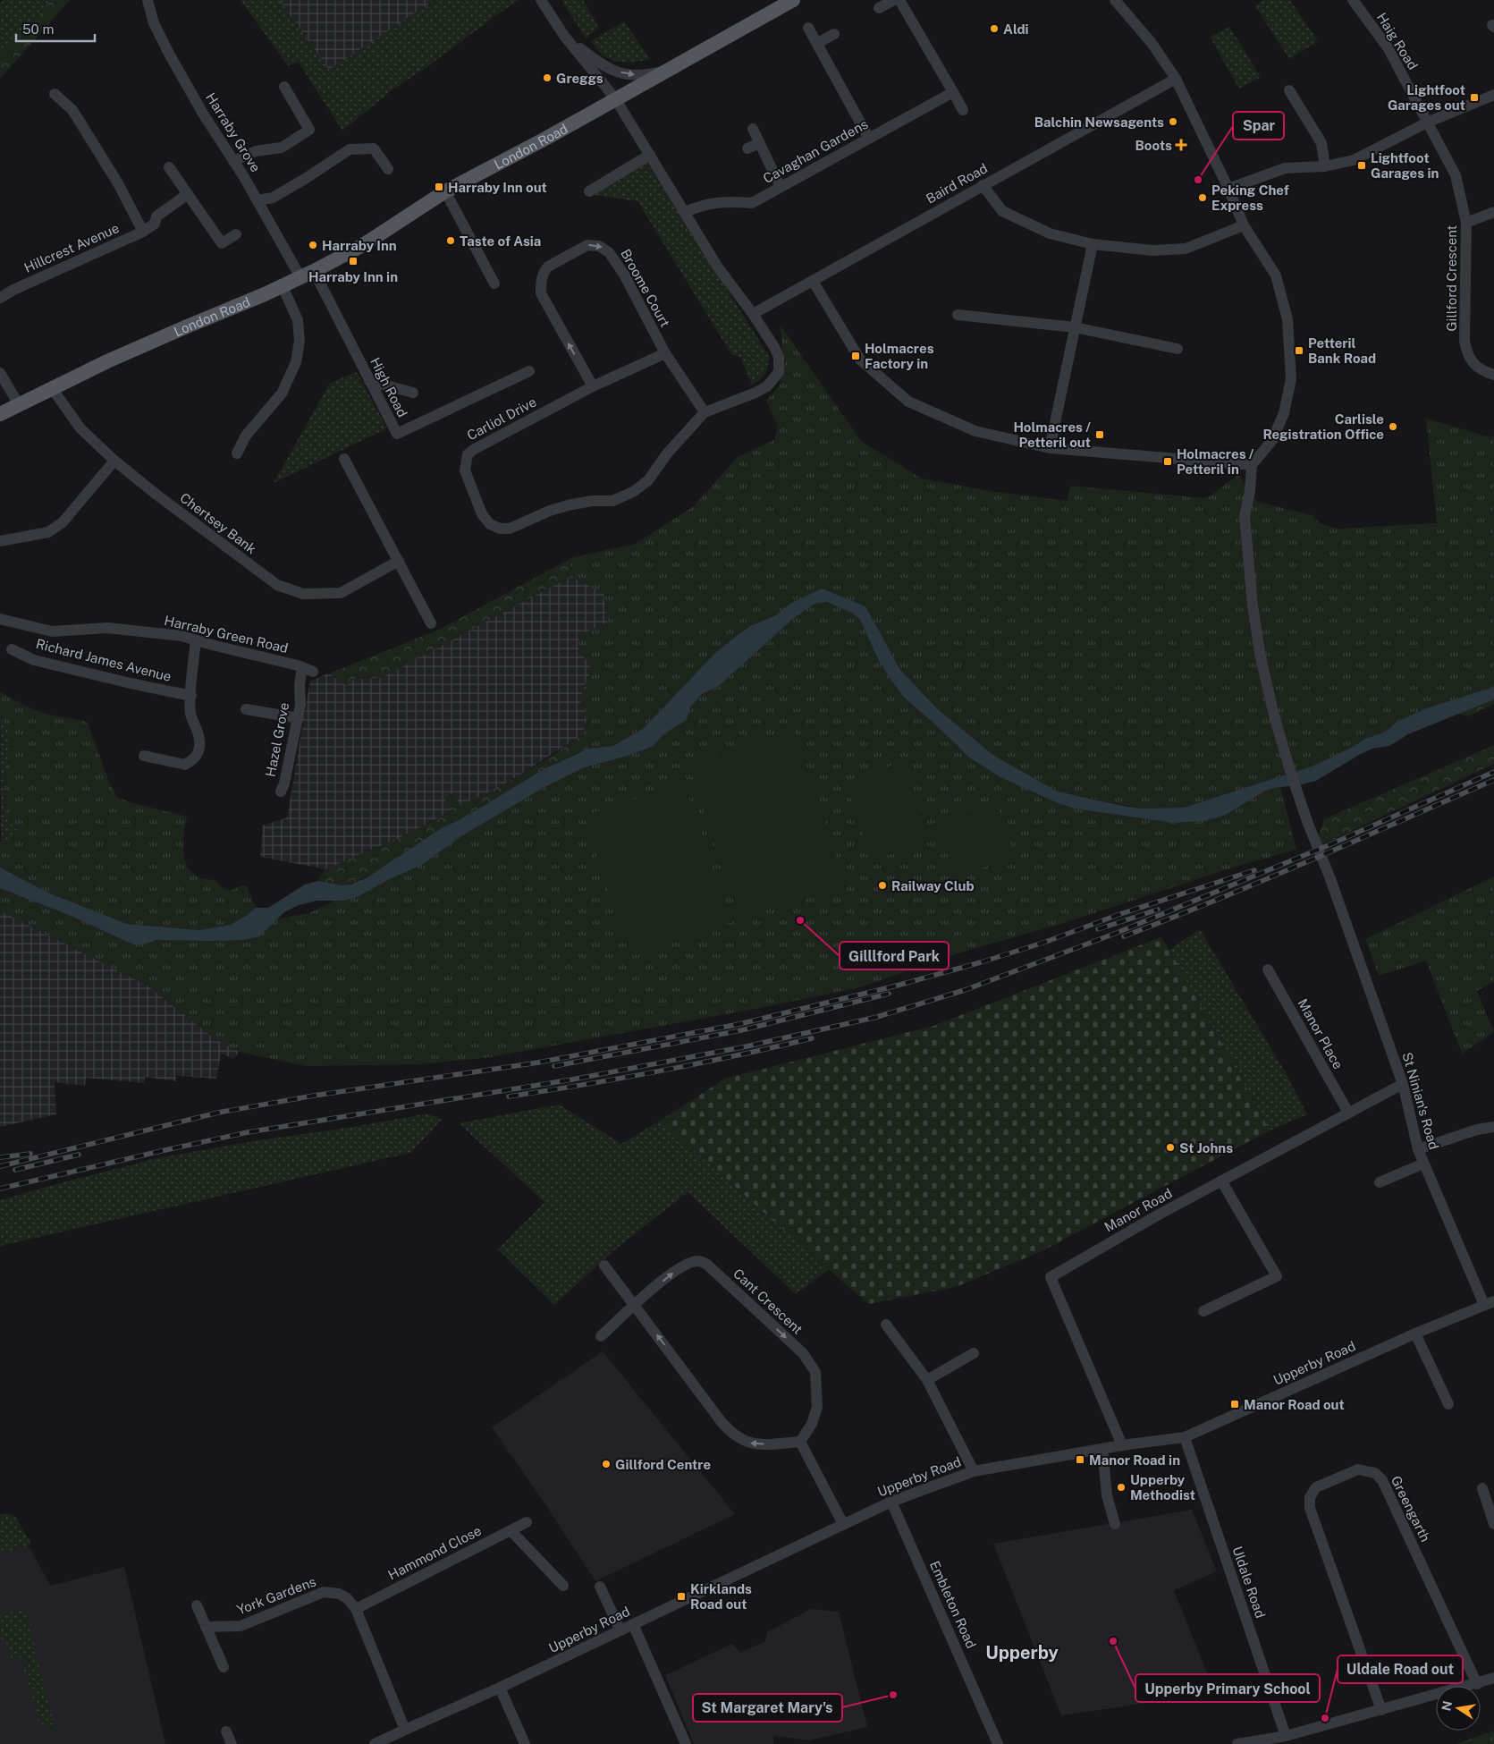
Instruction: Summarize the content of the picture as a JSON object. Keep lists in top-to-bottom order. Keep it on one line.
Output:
{"streets":{"main road":["London Road"],"street":["Haig Road","Harraby Grove","Cavaghan Gardens","Baird Road","Hillcrest Avenue","Gillford Crescent","Broome Court","High Road","Carliol Drive","Chertsey Bank","Harraby Green Road","Richard James Avenue","Hazel Grove","Manor Place","St Ninian's Road","Manor Road","Cant Crescent","Upperby Road","Greengarth","Hammond Close","Uldale Road","York Gardens","Embleton Road"]},"crossings":[["Haig Road","Gillford Crescent"],["Harraby Grove","London Road"],["Harraby Grove","High Road"],["London Road","High Road"],["London Road","Carliol Drive"],["London Road","Chertsey Bank"],["Cavaghan Gardens","Carliol Drive"],["Baird Road","Carliol Drive"],["Broome Court","Carliol Drive"],["Harraby Green Road","Hazel Grove"],["Manor Place","Manor Road"],["St Ninian's Road","Manor Road"],["St Ninian's Road","Upperby Road"],["Manor Road","Upperby Road"],["Upperby Road","Uldale Road"],["Upperby Road","York Gardens"],["Upperby Road","Embleton Road"],["Hammond Close","York Gardens"]],"districts":["Upperby"],"places":{"other":["Aldi","Greggs","Balchin Newsagents","Spar","Peking Chef Express","Taste of Asia","Harraby Inn","Carlisle Registration Office","Railway Club","Gilllford Park","St Johns","Gillford Centre","Upperby Methodist","Upperby Primary School","St Margaret Mary's","Uldale Road out"],"transit":["Lightfoot Garages out","Lightfoot Garages in","Harraby Inn out","Harraby Inn in","Petteril Bank Road","Holmacres Factory in","Holmacres / Petteril out","Holmacres / Petteril in","Manor Road out","Manor Road in","Kirklands Road out"],"health":["Boots"]},"scale_bar":"50 m","north":"left"}
